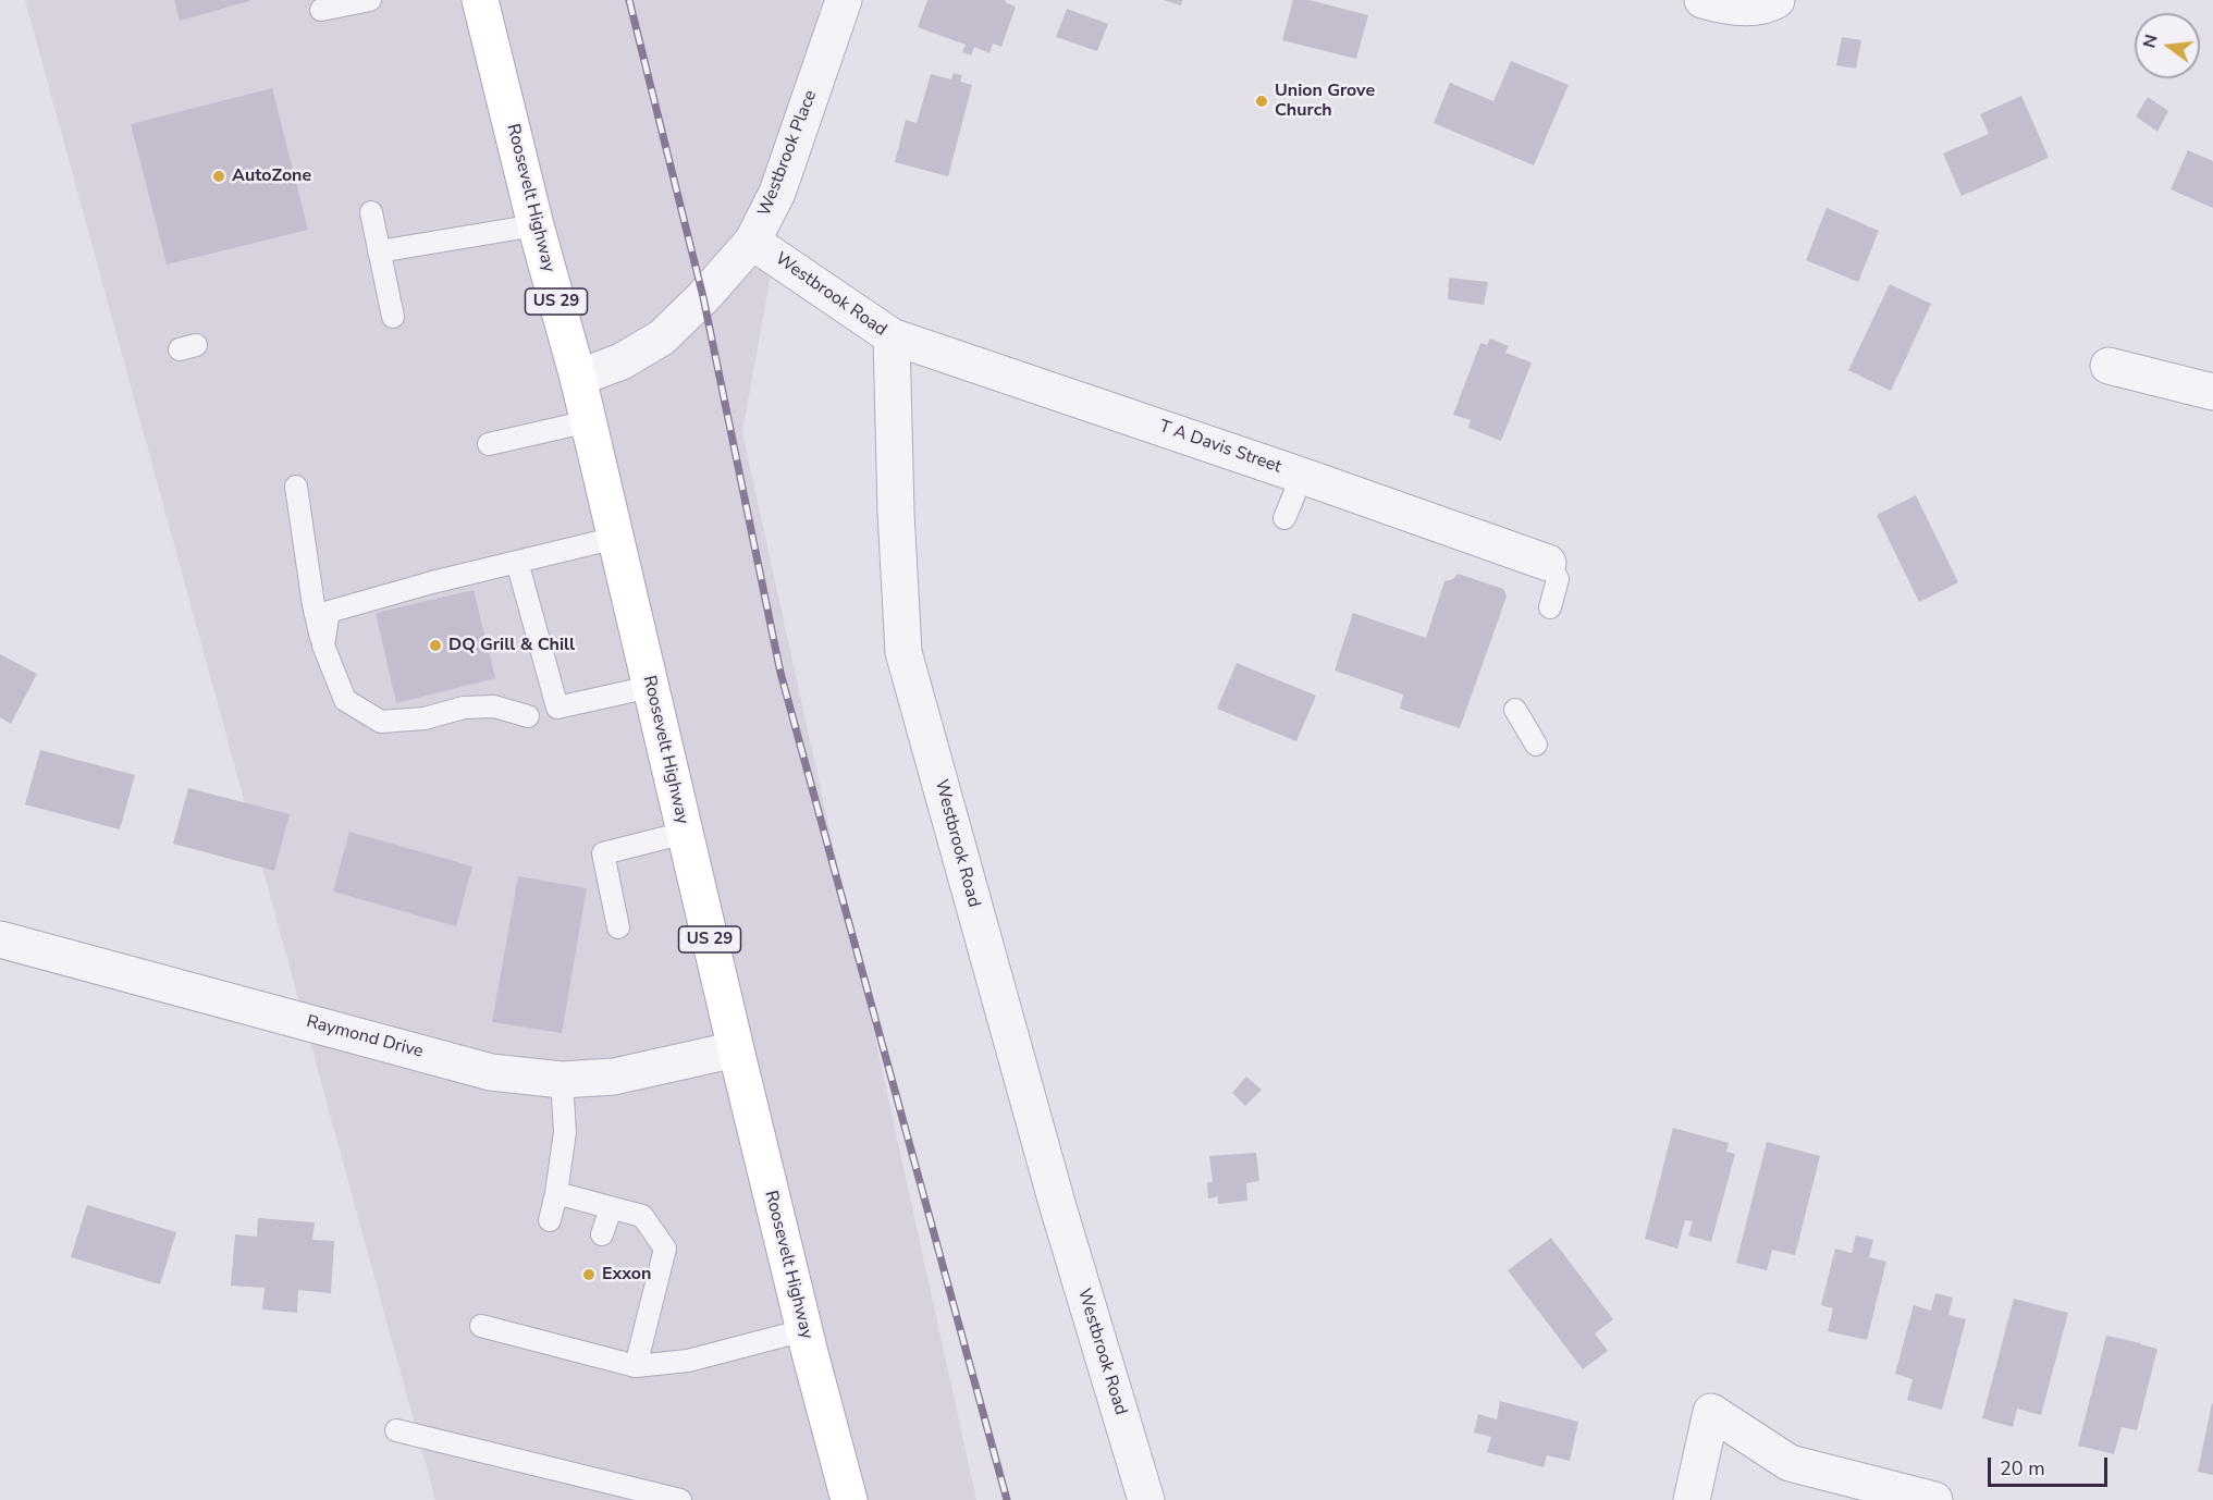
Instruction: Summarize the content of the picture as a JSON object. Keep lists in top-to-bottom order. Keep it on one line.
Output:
{"streets":{"main road":["Roosevelt Highway","US 29"],"street":["Westbrook Place","Westbrook Road","T A Davis Street","Raymond Drive"]},"crossings":[["Westbrook Place","Roosevelt Highway"],["Westbrook Place","Westbrook Road"],["Roosevelt Highway","Raymond Drive"],["Westbrook Road","T A Davis Street"]],"places":["Union Grove Church","AutoZone","DQ Grill & Chill","Exxon"],"scale_bar":"20 m","north":"left"}
